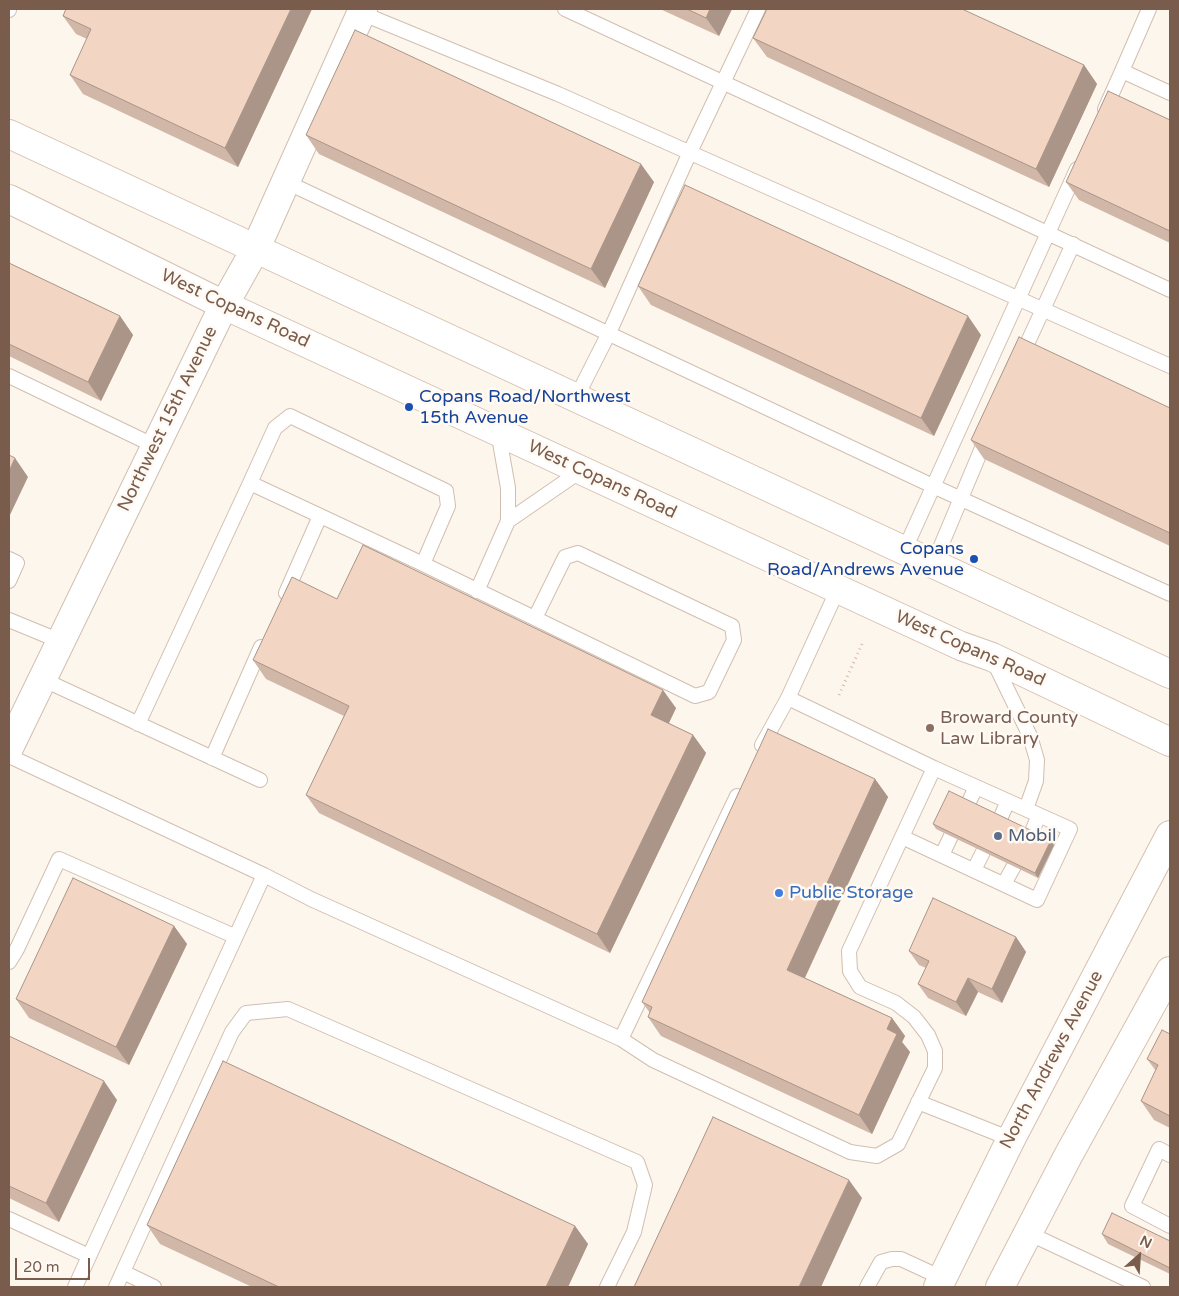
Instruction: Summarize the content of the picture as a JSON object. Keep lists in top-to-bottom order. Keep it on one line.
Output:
{"streets":{"main road":["West Copans Road","Northwest 15th Avenue","North Andrews Avenue"]},"crossings":[["West Copans Road","Northwest 15th Avenue"]],"places":["Copans Road/Northwest 15th Avenue","Copans Road/Andrews Avenue","Broward County Law Library","Mobil","Public Storage"],"scale_bar":"20 m","north":"top right"}
